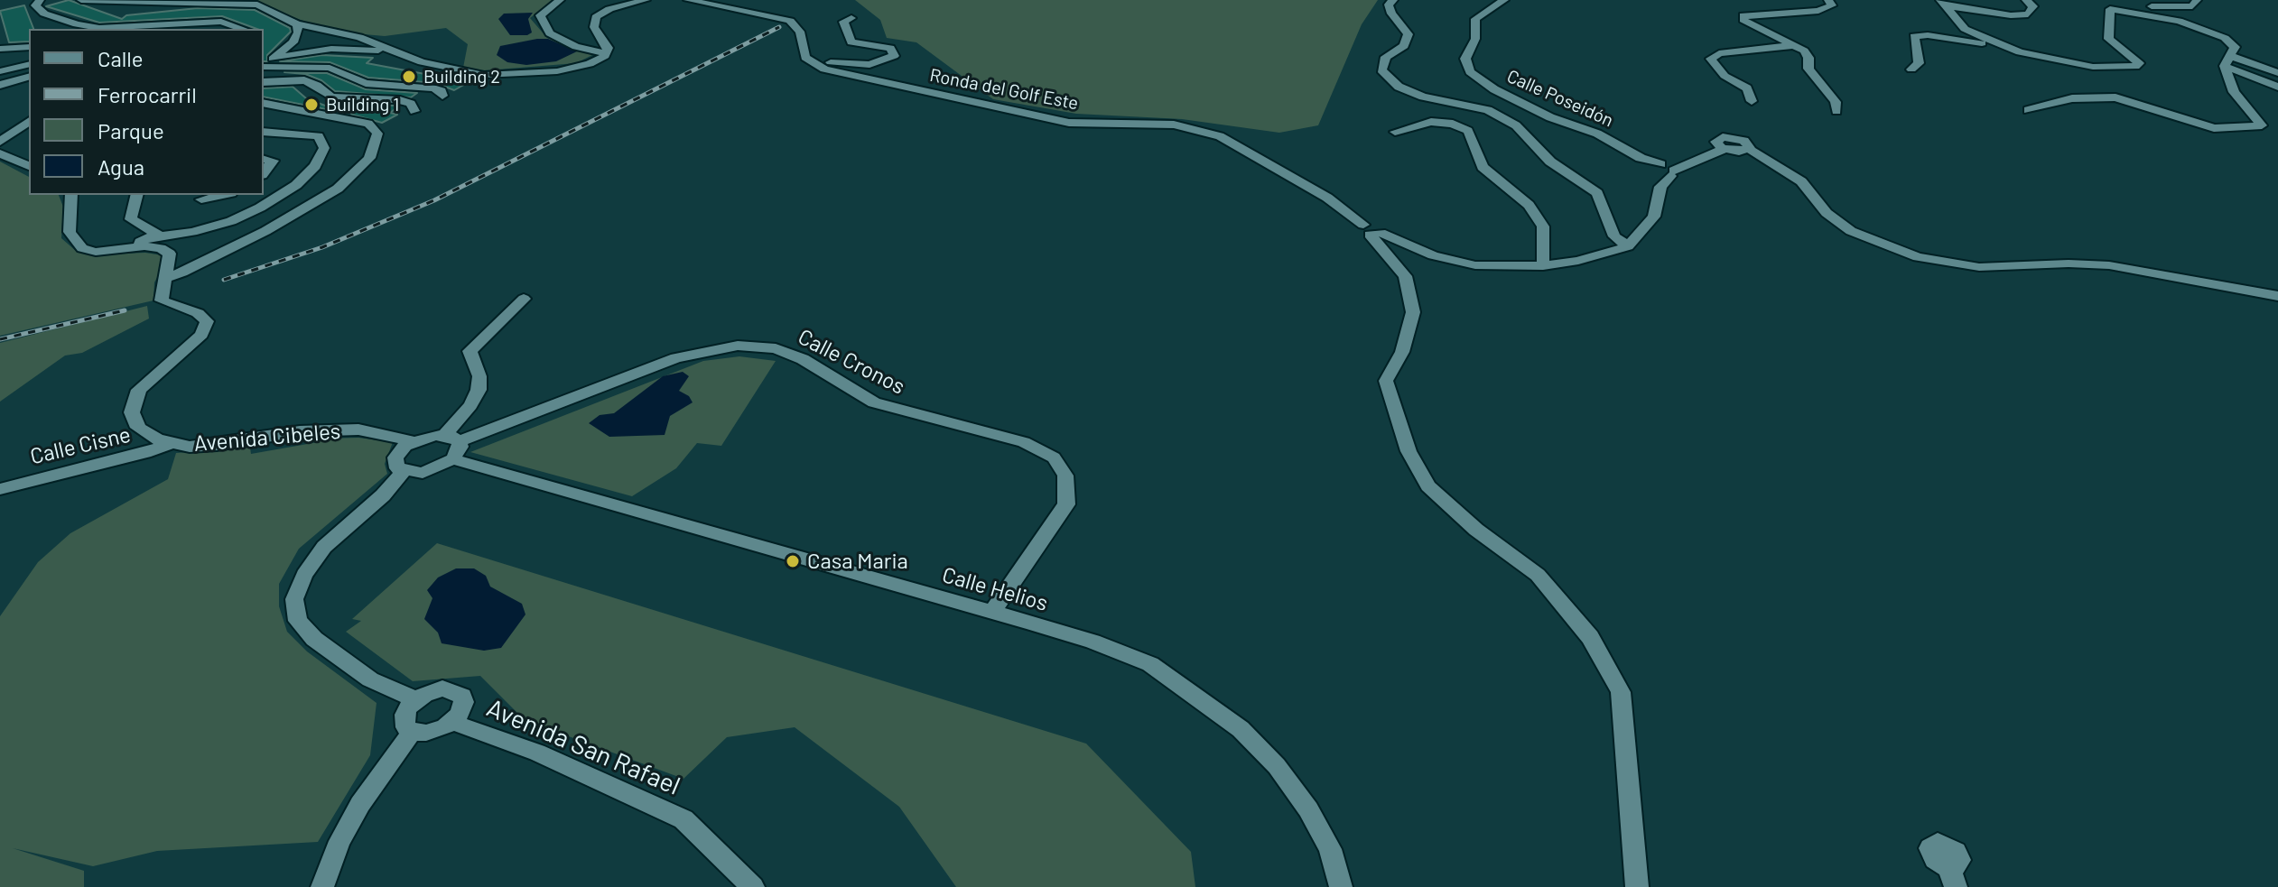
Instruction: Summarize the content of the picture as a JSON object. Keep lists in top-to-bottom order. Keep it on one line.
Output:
{"streets":{"street":["Ronda del Golf Este","Calle Poseidón","Calle Cronos","Avenida Cibeles","Calle Cisne","Calle Helios","Avenida San Rafael"]},"crossings":[["Calle Cronos","Calle Helios"],["Avenida Cibeles","Calle Cisne"]],"places":["Building 2","Building 1","Casa Maria"],"legend":["Calle","Ferrocarril","Parque","Agua"]}
